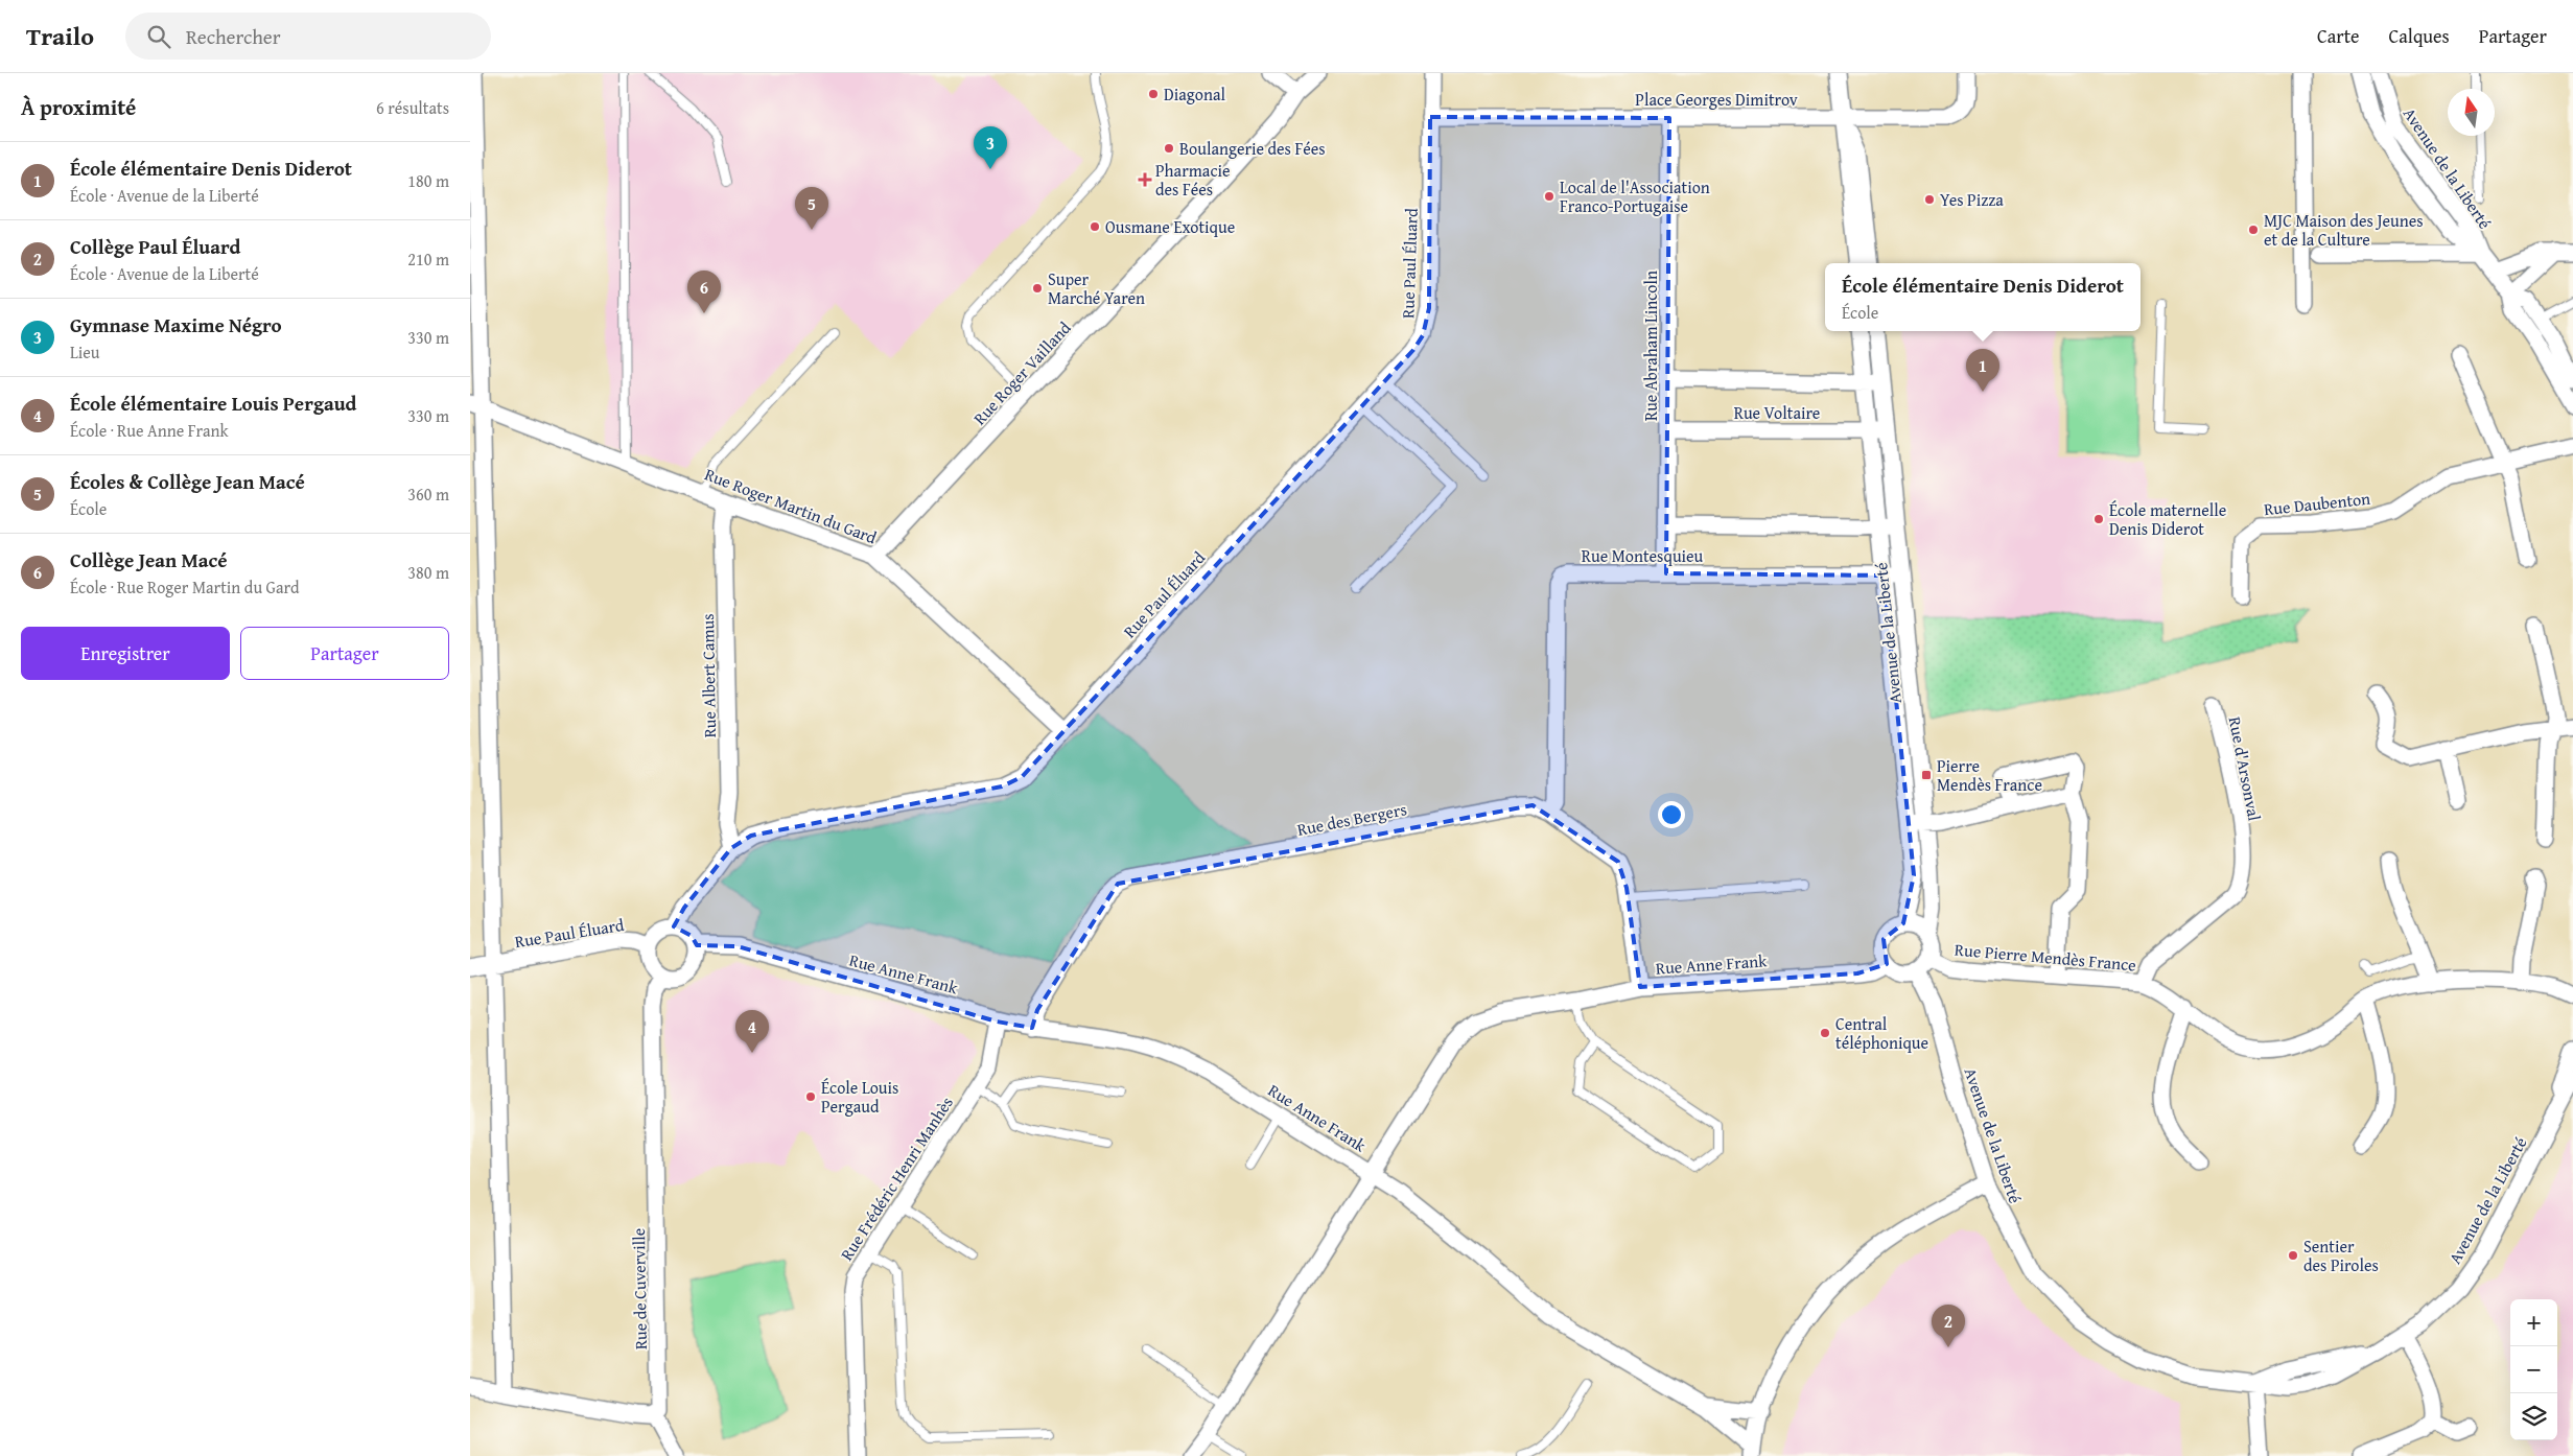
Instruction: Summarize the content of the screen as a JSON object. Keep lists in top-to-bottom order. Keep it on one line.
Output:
{"streets":{"street":["Place Georges Dimitrov","Avenue de la Liberté","Rue Paul Éluard","Rue Abraham Lincoln","Rue Roger Vailland","Rue Voltaire","Rue Daubenton","Rue Roger Martin du Gard","Rue Montesquieu","Rue Albert Camus","Rue d'Arsonval","Rue des Bergers","Rue Pierre Mendès France","Rue Anne Frank","Rue Frédéric Henri Manhès","Rue de Cuverville"]},"crossings":[["Place Georges Dimitrov","Rue Paul Éluard"],["Place Georges Dimitrov","Rue Abraham Lincoln"],["Avenue de la Liberté","Rue Voltaire"],["Avenue de la Liberté","Rue Montesquieu"],["Avenue de la Liberté","Rue Pierre Mendès France"],["Avenue de la Liberté","Rue Anne Frank"],["Rue Paul Éluard","Rue Roger Martin du Gard"],["Rue Paul Éluard","Rue Albert Camus"],["Rue Paul Éluard","Rue Anne Frank"],["Rue Paul Éluard","Rue de Cuverville"],["Rue Abraham Lincoln","Rue Voltaire"],["Rue Abraham Lincoln","Rue Montesquieu"],["Rue Roger Vailland","Rue Roger Martin du Gard"],["Rue Roger Martin du Gard","Rue Albert Camus"],["Rue Montesquieu","Rue des Bergers"],["Rue d'Arsonval","Rue Pierre Mendès France"],["Rue des Bergers","Rue Anne Frank"],["Rue Pierre Mendès France","Rue Anne Frank"],["Rue Anne Frank","Rue Frédéric Henri Manhès"],["Rue Anne Frank","Rue de Cuverville"]],"places":{"other":["Diagonal","Boulangerie des Fées","Local de l'Association Franco-Portugaise","Yes Pizza","Ousmane Exotique","MJC Maison des Jeunes et de la Culture","Super Marché Yaren","École maternelle Denis Diderot","Central téléphonique","École Louis Pergaud","Sentier des Piroles"],"health":["Pharmacie des Fées"],"transit":["Pierre Mendès France"]},"north":"top","page":{"header":"Trailo","search":"Rechercher","nav":["Carte","Calques","Partager"],"heading":["À proximité","6 résultats"],"pins":["3","5","6","1","4","2"],"list":[{"mark":"1","name":"École élémentaire Denis Diderot","note":"École · Avenue de la Liberté","value":"180 m"},{"mark":"2","name":"Collège Paul Éluard","note":"École · Avenue de la Liberté","value":"210 m"},{"mark":"3","name":"Gymnase Maxime Négro","note":"Lieu","value":"330 m"},{"mark":"4","name":"École élémentaire Louis Pergaud","note":"École · Rue Anne Frank","value":"330 m"},{"mark":"5","name":"Écoles & Collège Jean Macé","note":"École","value":"360 m"},{"mark":"6","name":"Collège Jean Macé","note":"École · Rue Roger Martin du Gard","value":"380 m"}],"popup":["École élémentaire Denis Diderot","École"],"buttons":["Enregistrer","Partager"],"map_buttons":["+","−"]}}
